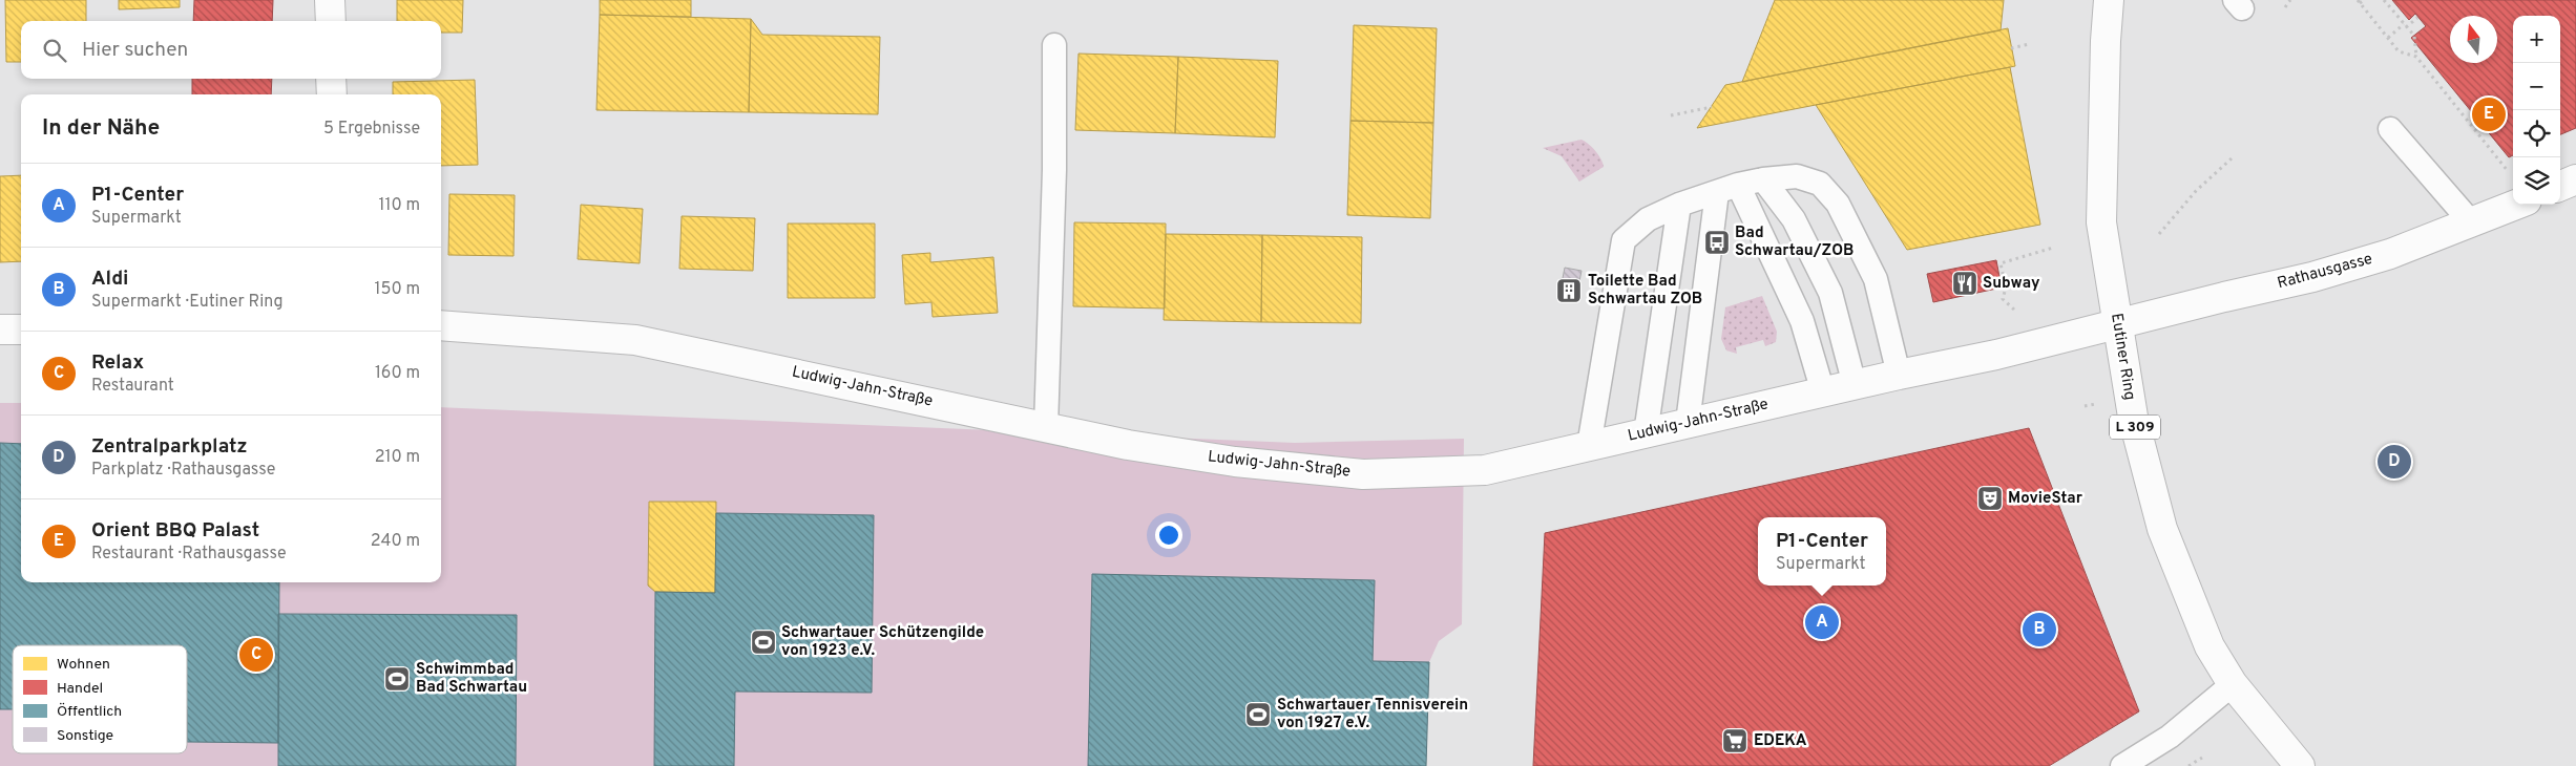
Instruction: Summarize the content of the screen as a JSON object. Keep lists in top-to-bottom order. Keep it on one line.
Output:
{"streets":{"street":["Rathausgasse","Eutiner Ring","Ludwig-Jahn-Straße","L 309"]},"crossings":[["Rathausgasse","Eutiner Ring"],["Rathausgasse","Ludwig-Jahn-Straße"],["Eutiner Ring","Ludwig-Jahn-Straße"]],"places":{"bus stop":["Bad Schwartau/ZOB"],"restaurant":["Subway"],"building":["Toilette Bad Schwartau ZOB"],"theatre":["MovieStar"],"sports":["Schwartauer Schützengilde von 1923 e.V.","Schwimmbad Bad Schwartau","Schwartauer Tennisverein von 1927 e.V."],"supermarket":["EDEKA"]},"legend":["Wohnen","Handel","Öffentlich","Sonstige"],"north":"top","page":{"map_buttons":["+","−"],"search":"Hier suchen","heading":["In der Nähe","5 Ergebnisse"],"pins":["E","D","A","B","C"],"list":[{"mark":"A","name":"P1-Center","note":"Supermarkt","value":"110 m"},{"mark":"B","name":"Aldi","note":"Supermarkt · Eutiner Ring","value":"150 m"},{"mark":"C","name":"Relax","note":"Restaurant","value":"160 m"},{"mark":"D","name":"Zentralparkplatz","note":"Parkplatz · Rathausgasse","value":"210 m"},{"mark":"E","name":"Orient BBQ Palast","note":"Restaurant · Rathausgasse","value":"240 m"}],"popup":["P1-Center","Supermarkt"]}}
